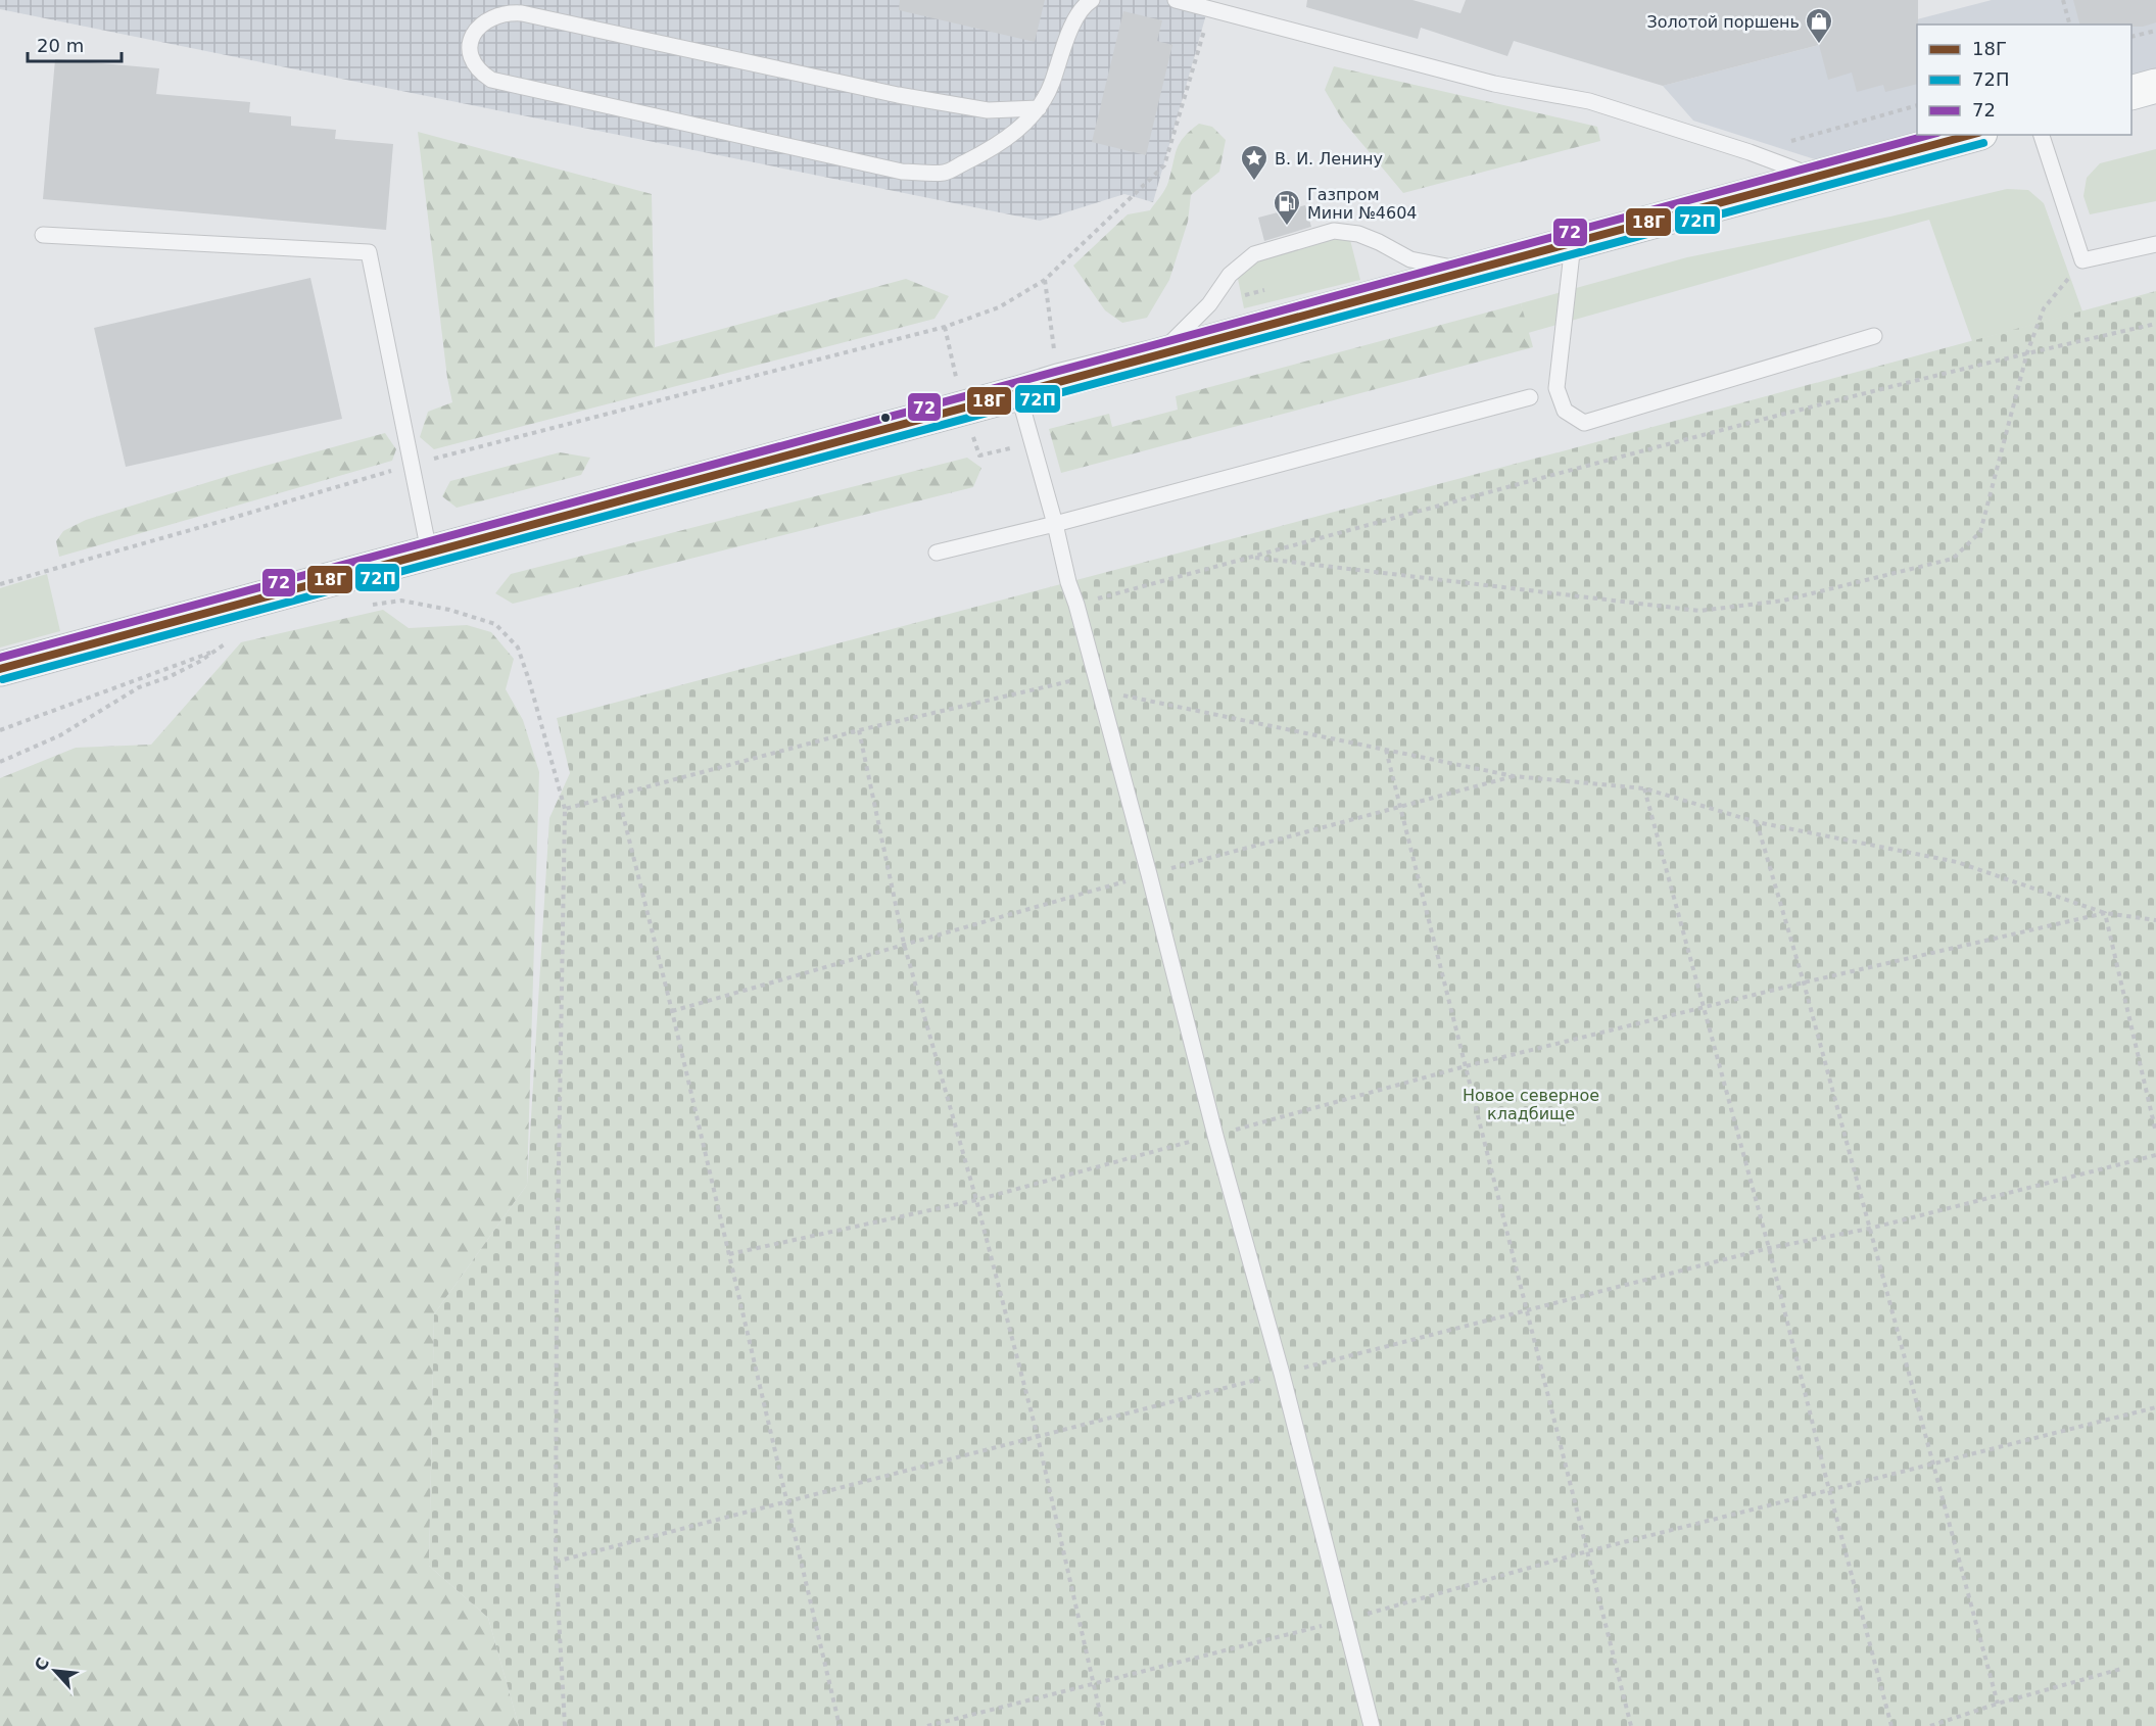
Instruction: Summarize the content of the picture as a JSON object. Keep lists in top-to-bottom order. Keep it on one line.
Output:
{"parks":["Новое северное кладбище"],"places":{"shop":["Золотой поршень"],"place":["В. И. Ленину"],"fuel station":["Газпром Мини №4604"]},"lines":["transit line 18Г","transit line 72","transit line 72П"],"legend":["18Г","72П","72"],"scale_bar":"20 m","north":"top left"}
